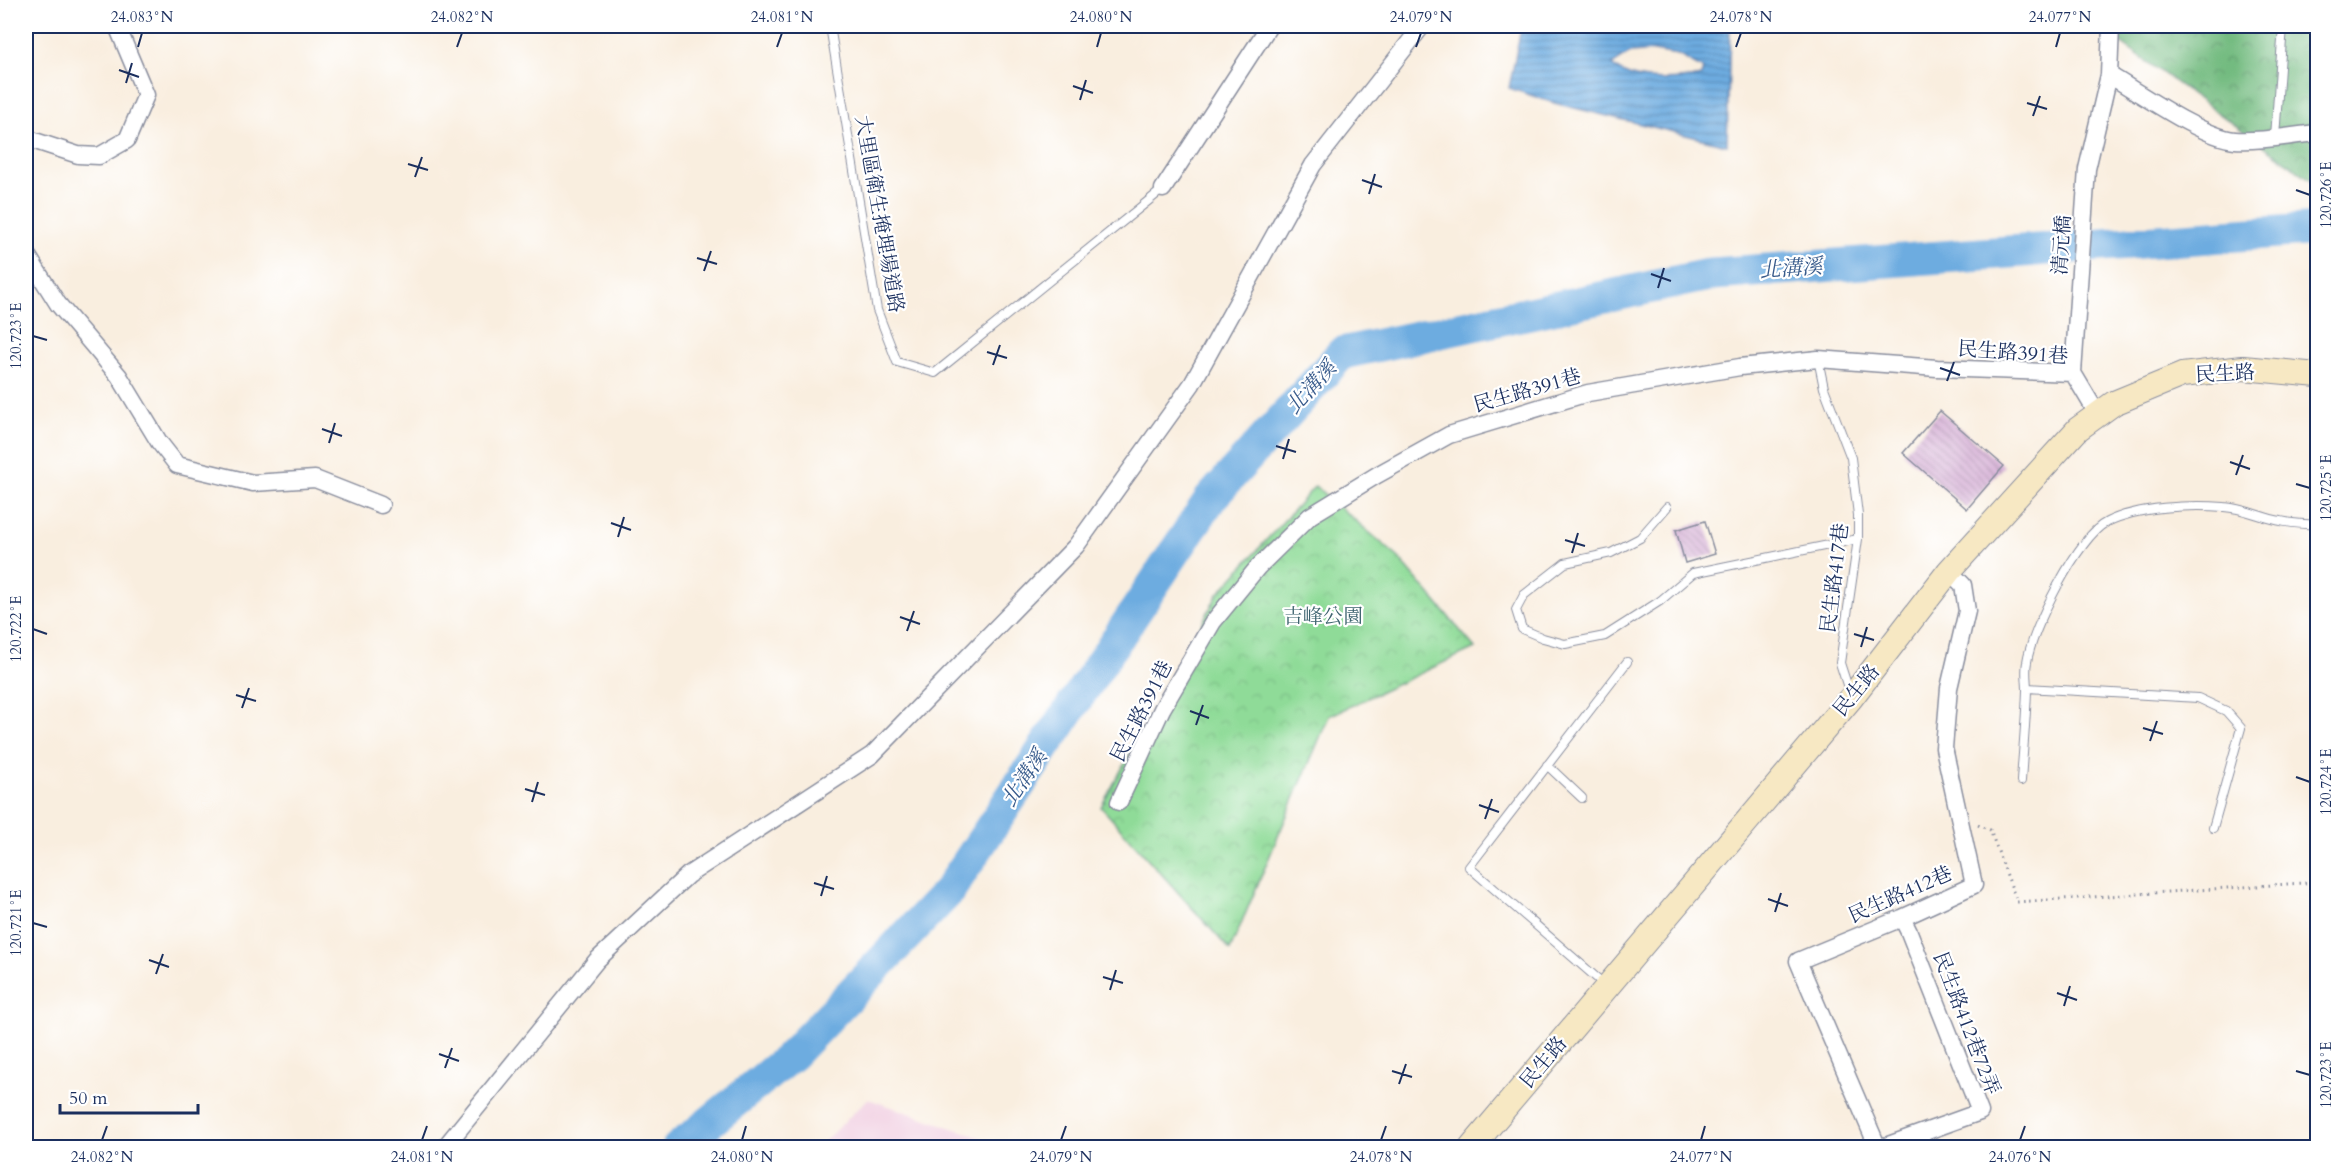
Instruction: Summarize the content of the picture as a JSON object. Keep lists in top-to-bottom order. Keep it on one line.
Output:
{"streets":{"street":["清元橋","民生路391巷","民生路","民生路412巷","民生路412巷72弄"],"lane":["大里區衛生掩埋場道路","民生路417巷"]},"crossings":[["清元橋","民生路391巷"],["民生路391巷","民生路"],["民生路391巷","民生路417巷"],["民生路","民生路417巷"],["民生路","民生路412巷"],["民生路412巷","民生路412巷72弄"]],"water":["北溝溪"],"parks":["吉峰公園"],"scale_bar":"50 m","coordinates":["24.083°N","24.082°N","24.081°N","24.080°N","24.079°N","24.078°N","24.077°N","120.726°E","120.723°E","120.725°E","120.722°E","120.724°E","120.721°E","24.076°N"]}
